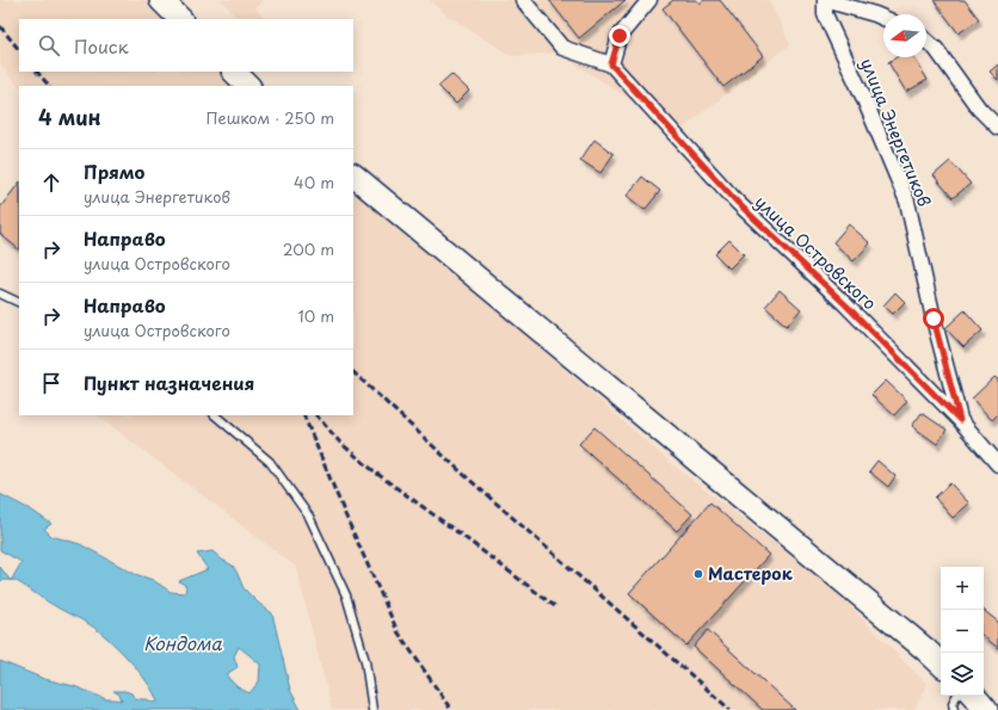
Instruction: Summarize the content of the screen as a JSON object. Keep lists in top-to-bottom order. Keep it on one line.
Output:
{"streets":{"street":["улица Энергетиков","улица Островского"]},"crossings":[["улица Энергетиков","улица Островского"]],"water":["Кондома"],"places":["Мастерок"],"north":"left","page":{"search":"Поиск","heading":["4 мин","Пешком · 250 m"],"list":[["Прямо","улица Энергетиков","40 m"],["Направо","улица Островского","200 m"],["Направо","улица Островского","10 m"],"Пункт назначения"],"map_buttons":["+","−"]}}
